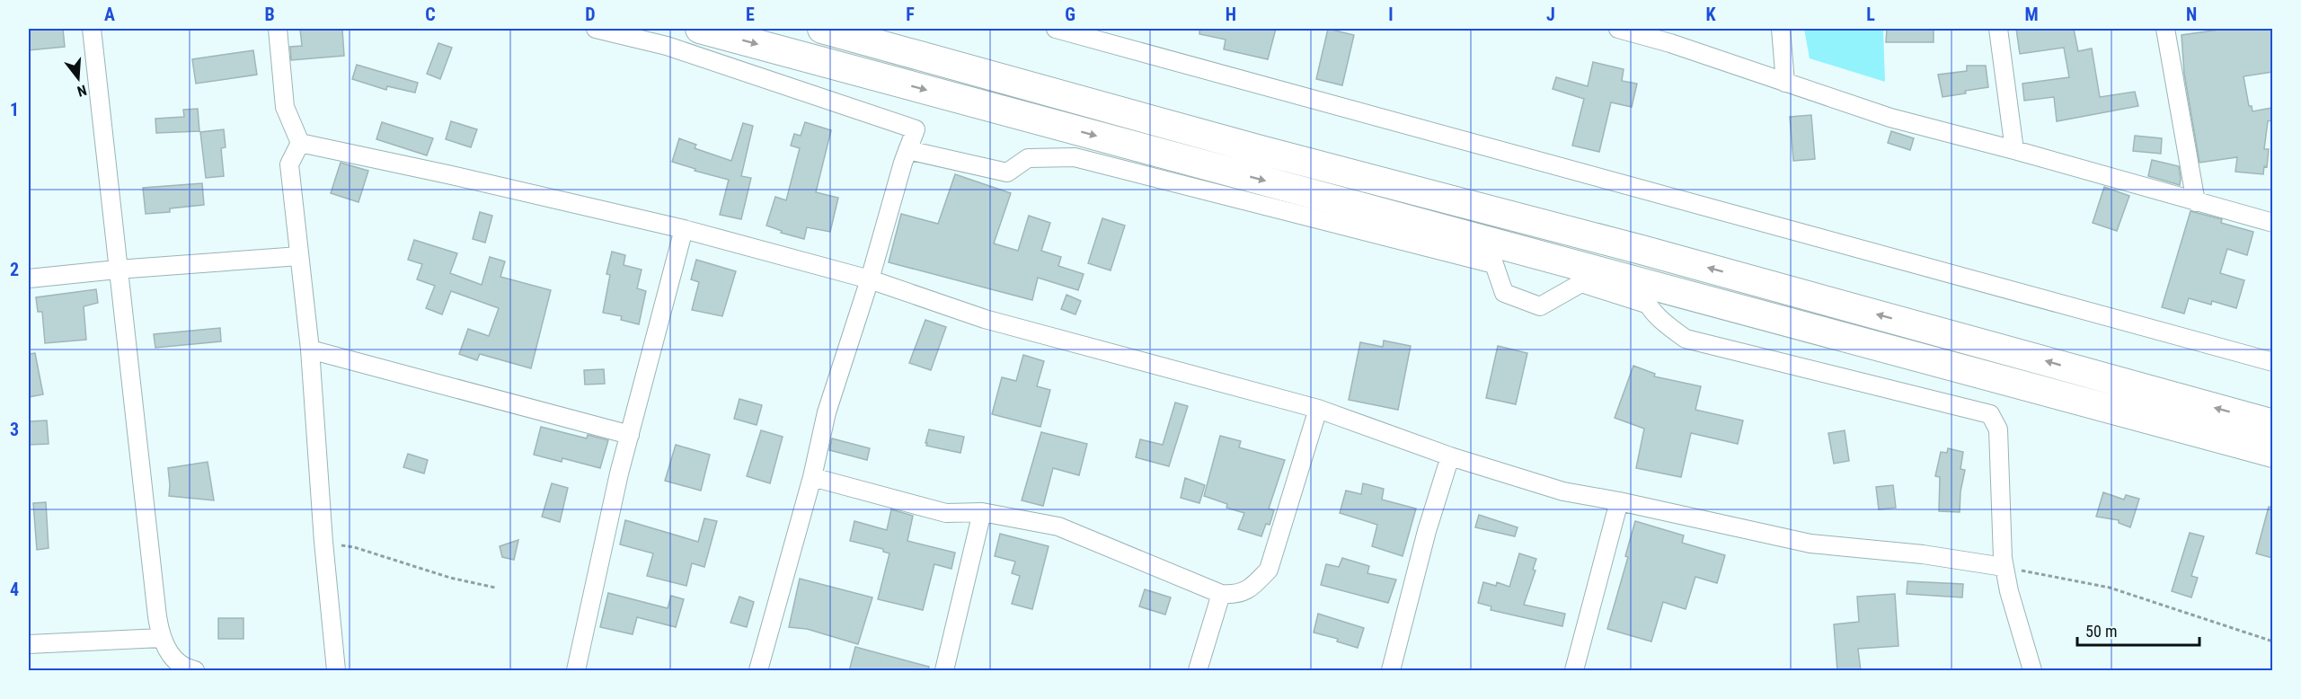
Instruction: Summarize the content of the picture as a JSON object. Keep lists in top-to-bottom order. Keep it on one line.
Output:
{"scale_bar":"50 m","north":"bottom","grid":{"columns":["A","B","C","D","E","F","G","H","I","J","K","L","M","N"],"rows":["1","2","3","4"]}}
